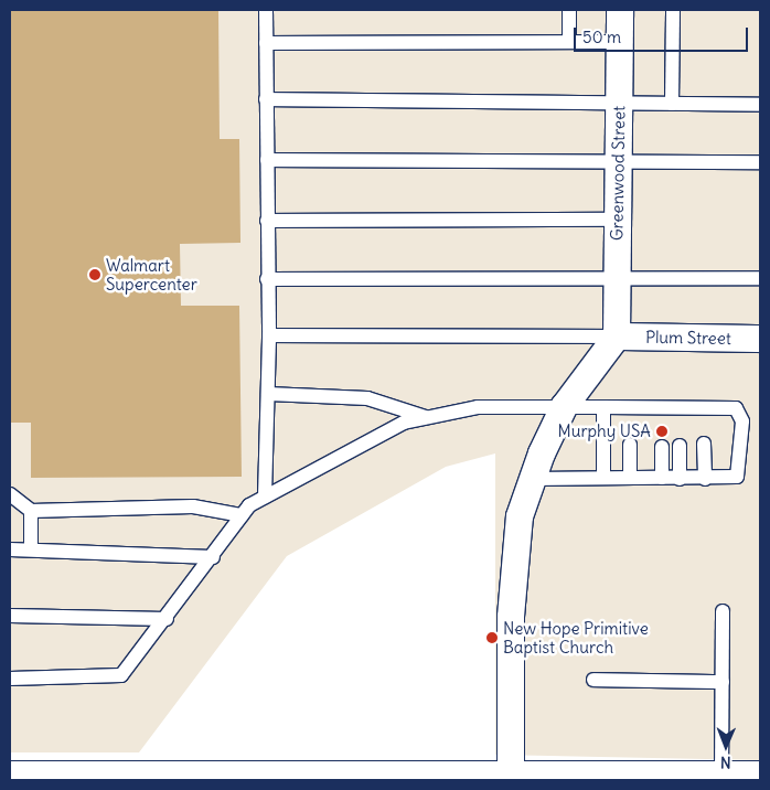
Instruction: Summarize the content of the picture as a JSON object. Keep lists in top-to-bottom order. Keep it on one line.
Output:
{"streets":{"street":["Greenwood Street","Plum Street"]},"crossings":[["Greenwood Street","Plum Street"]],"places":["Walmart Supercenter","Murphy USA","New Hope Primitive Baptist Church"],"scale_bar":"50 m","north":"bottom"}
